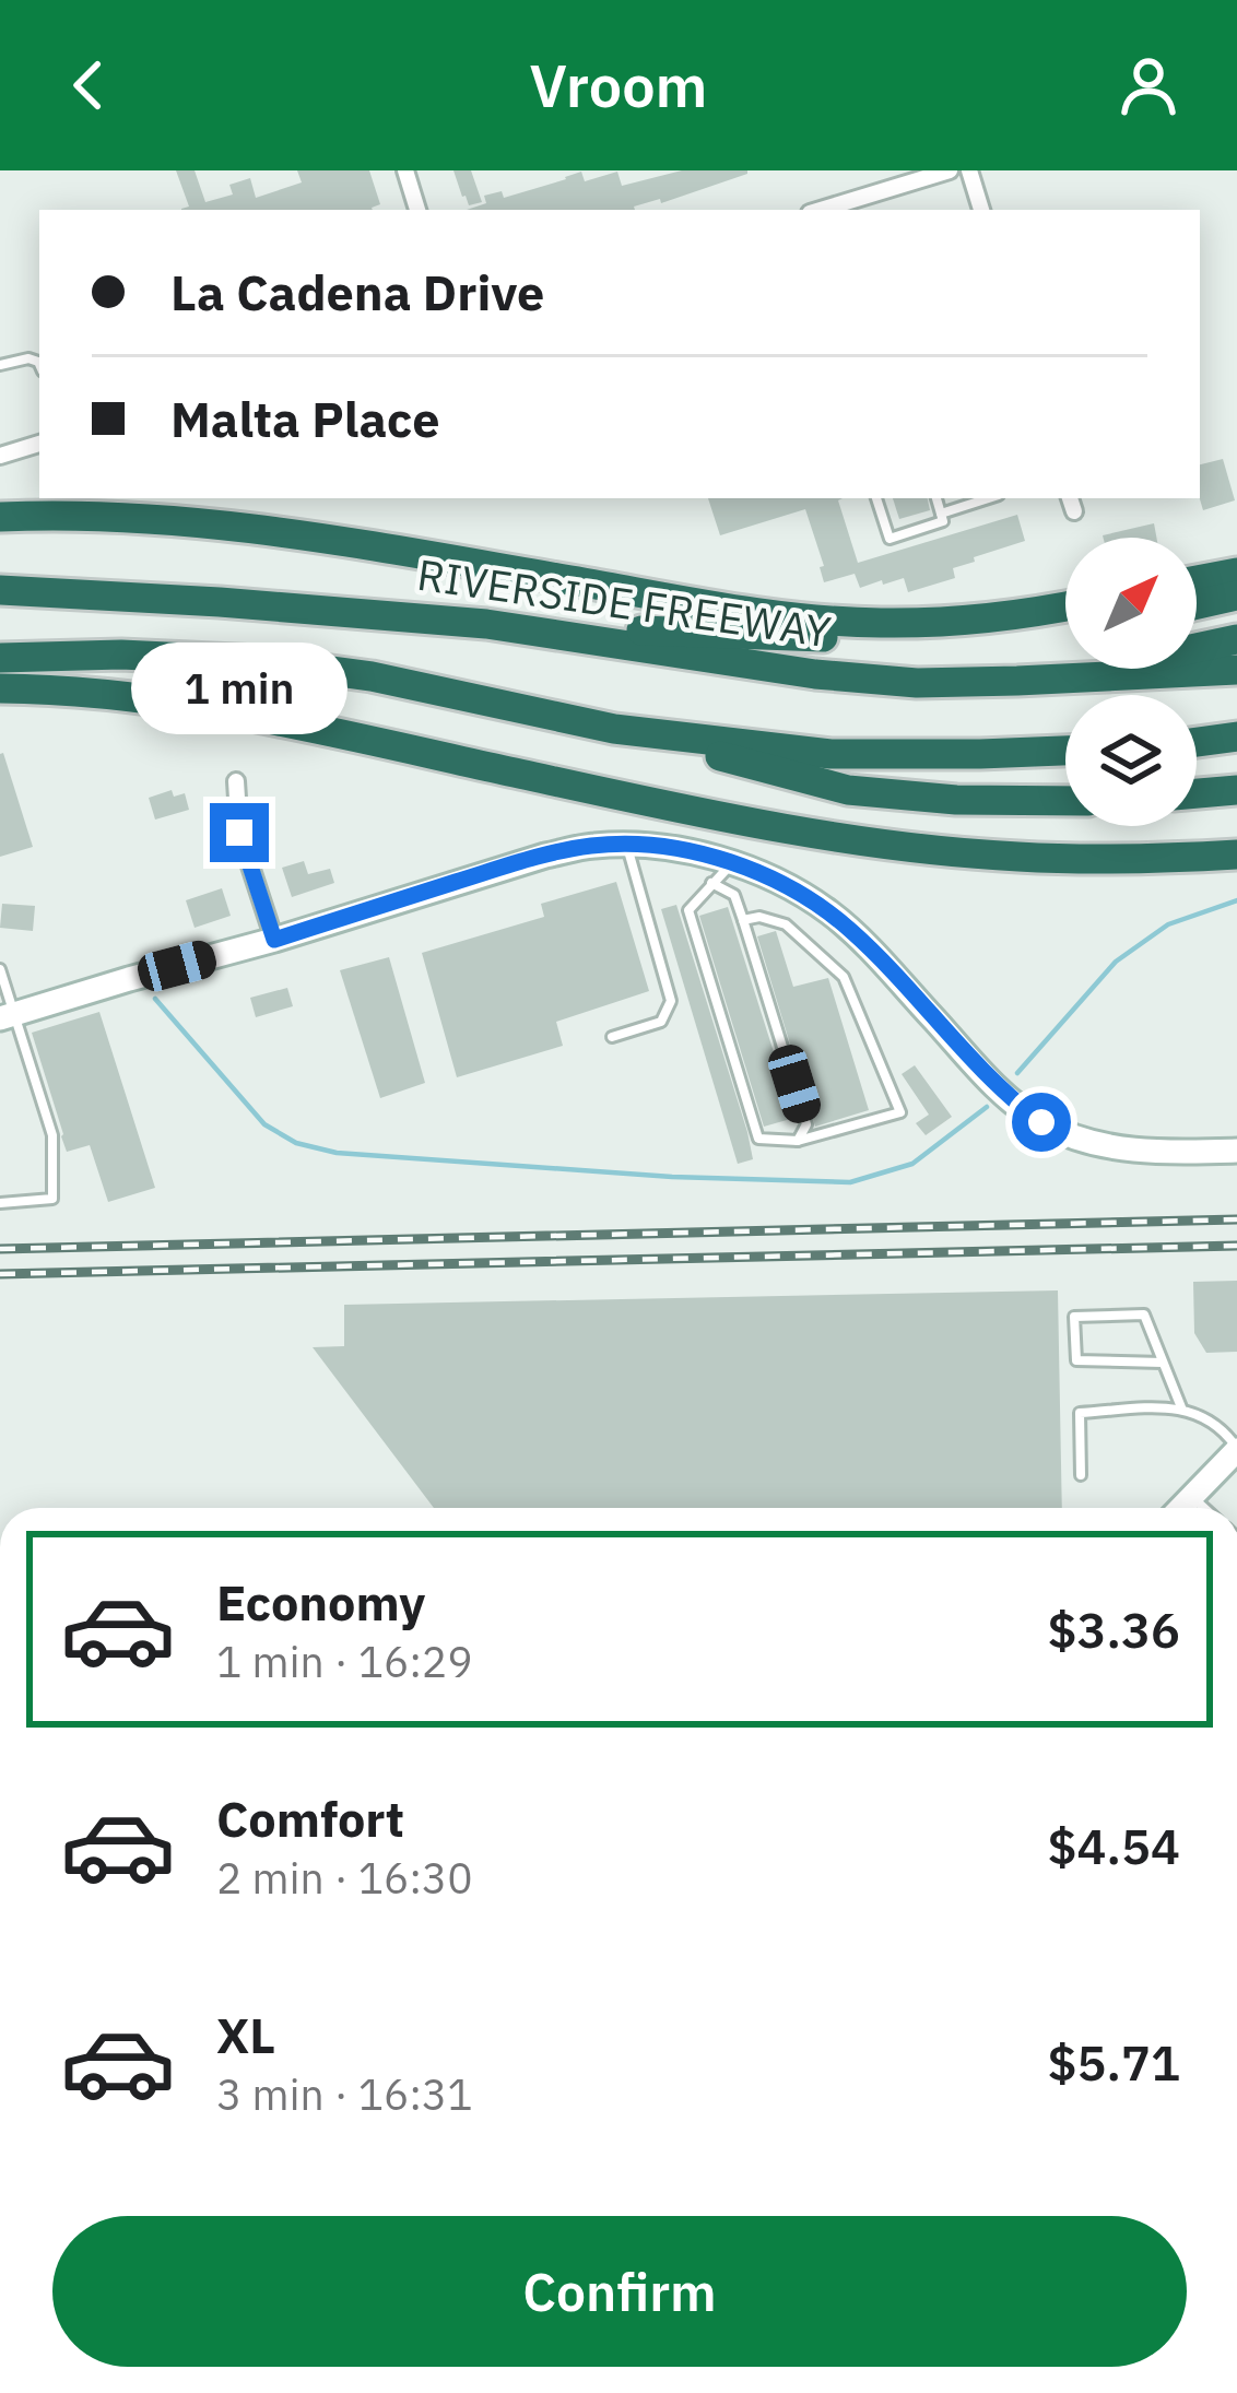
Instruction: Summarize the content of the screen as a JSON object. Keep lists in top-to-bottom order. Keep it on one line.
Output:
{"streets":{"highway":["RIVERSIDE FREEWAY"]},"north":"top right","page":{"header":"Vroom","banner":["La Cadena Drive","Malta Place"],"bubble":"1 min","list":[{"name":"Economy","note":"1 min · 16:29","value":"$3.36"},{"name":"Comfort","note":"2 min · 16:30","value":"$4.54"},{"name":"XL","note":"3 min · 16:31","value":"$5.71"}],"buttons":"Confirm"}}
